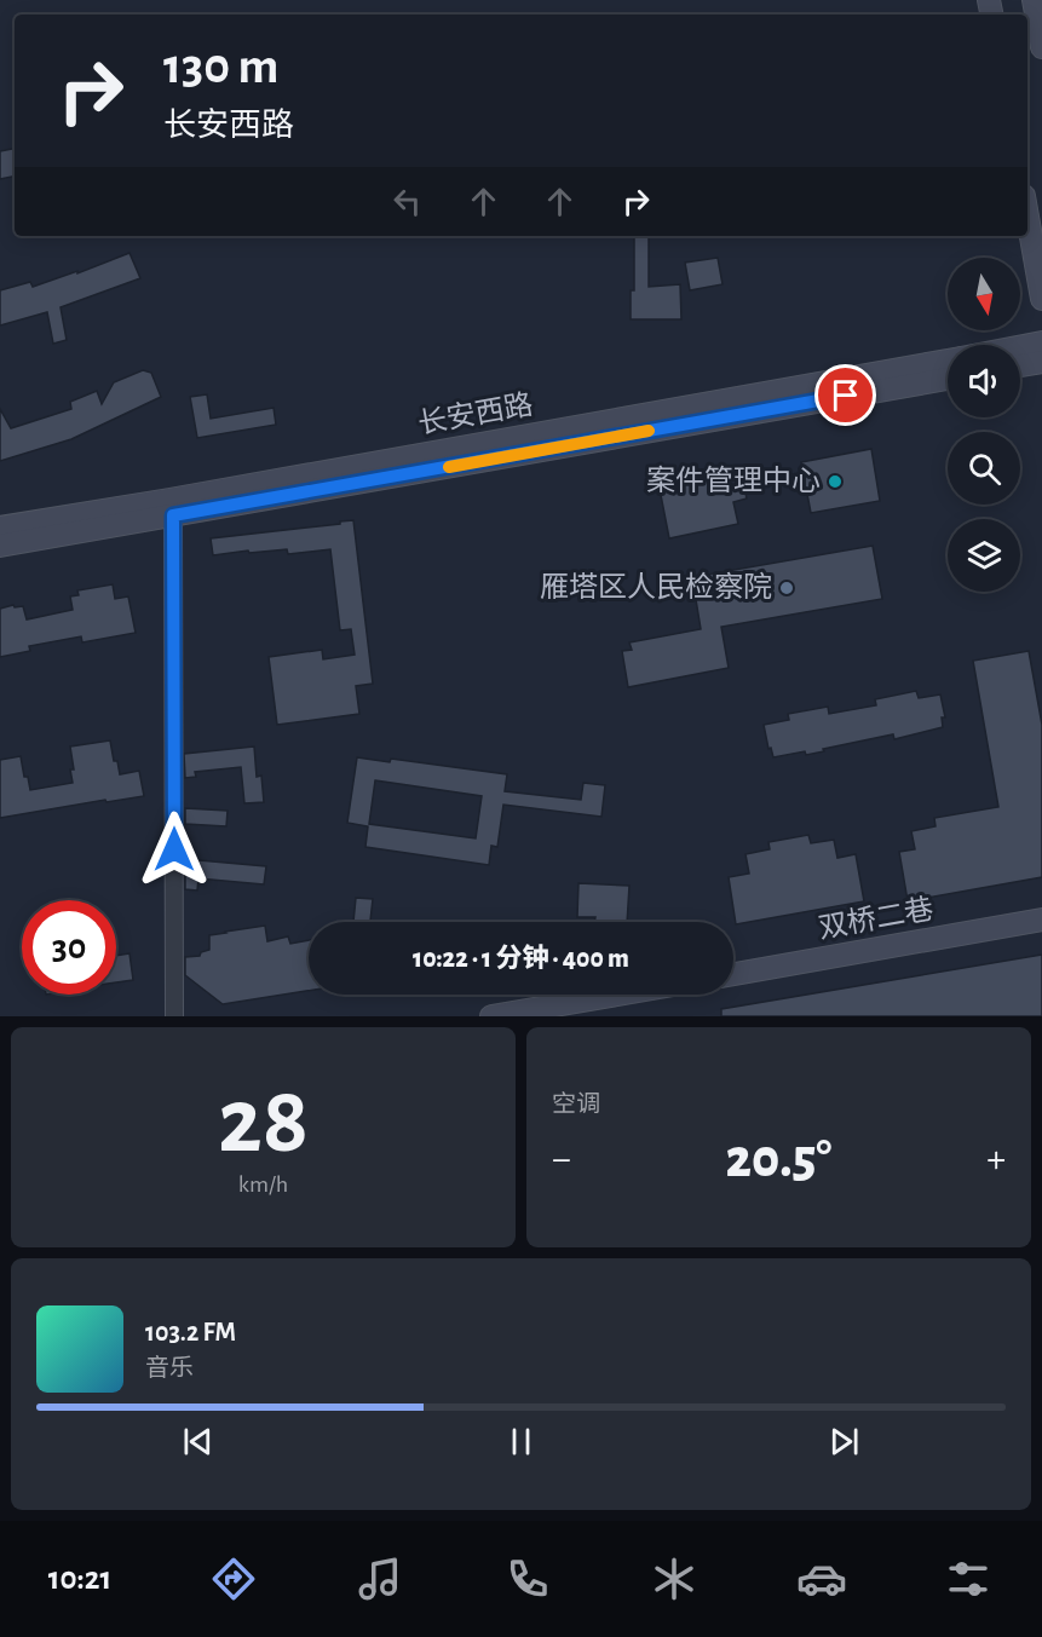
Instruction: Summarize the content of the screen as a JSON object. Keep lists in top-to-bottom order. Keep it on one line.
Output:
{"streets":{"main road":["长安西路","双桥二巷"]},"places":["案件管理中心","雁塔区人民检察院"],"north":"bottom","page":{"turn":["130 m","长安西路"],"limit":"30","trip":"10:22 · 1 分钟 · 400 m","tile":[["28","km/h"],"空调"],"heat":["−","20.5°","+"],"song":["103.2 FM","音乐"],"tabs":"10:21"}}
